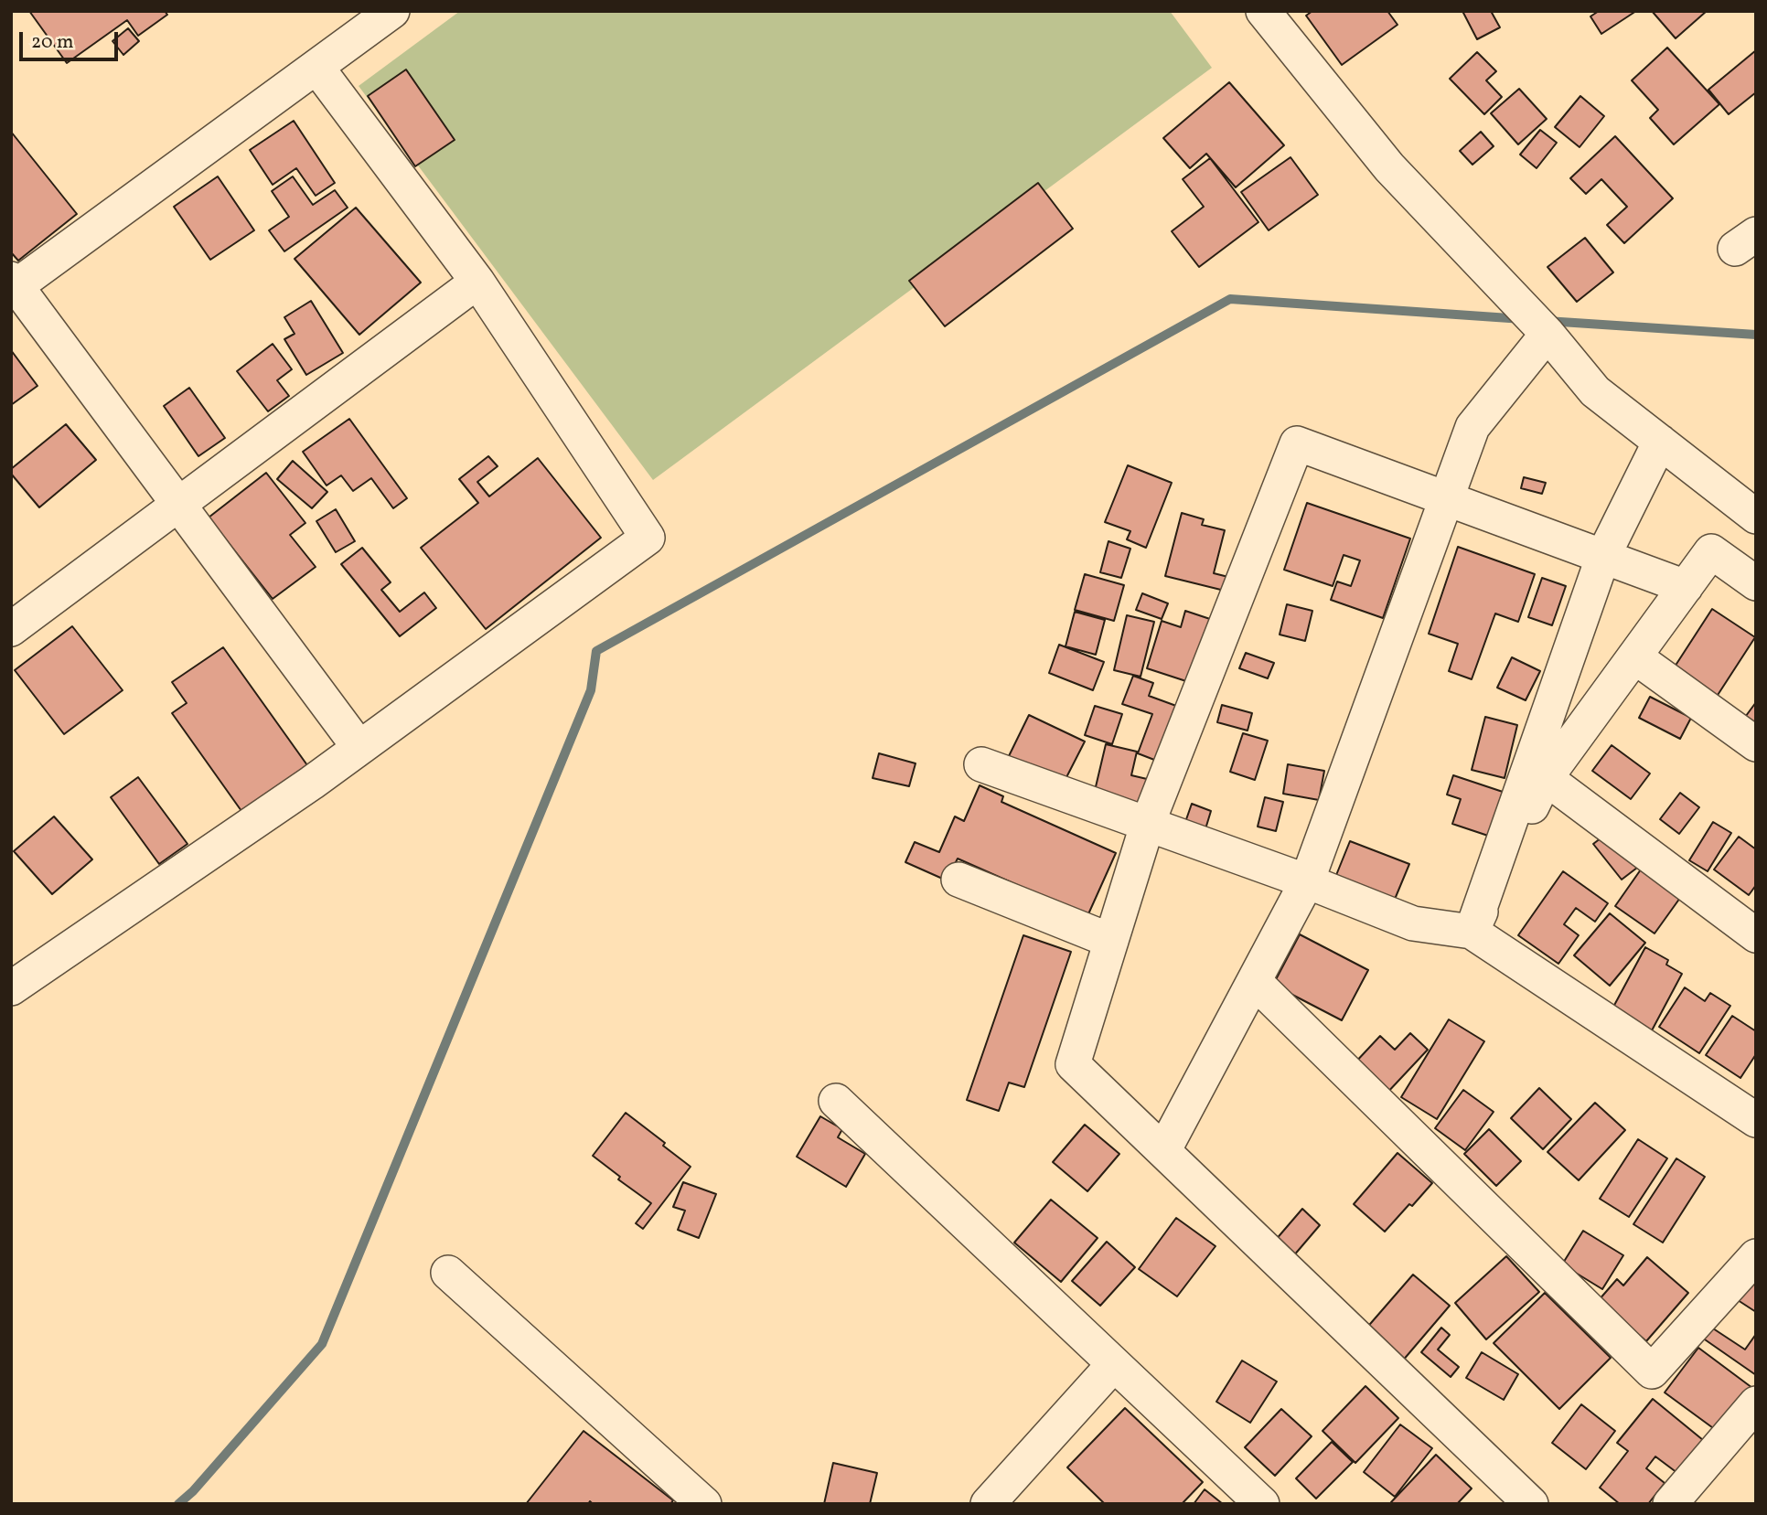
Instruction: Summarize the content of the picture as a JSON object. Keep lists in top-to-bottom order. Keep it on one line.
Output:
{"scale_bar":"20 m"}
